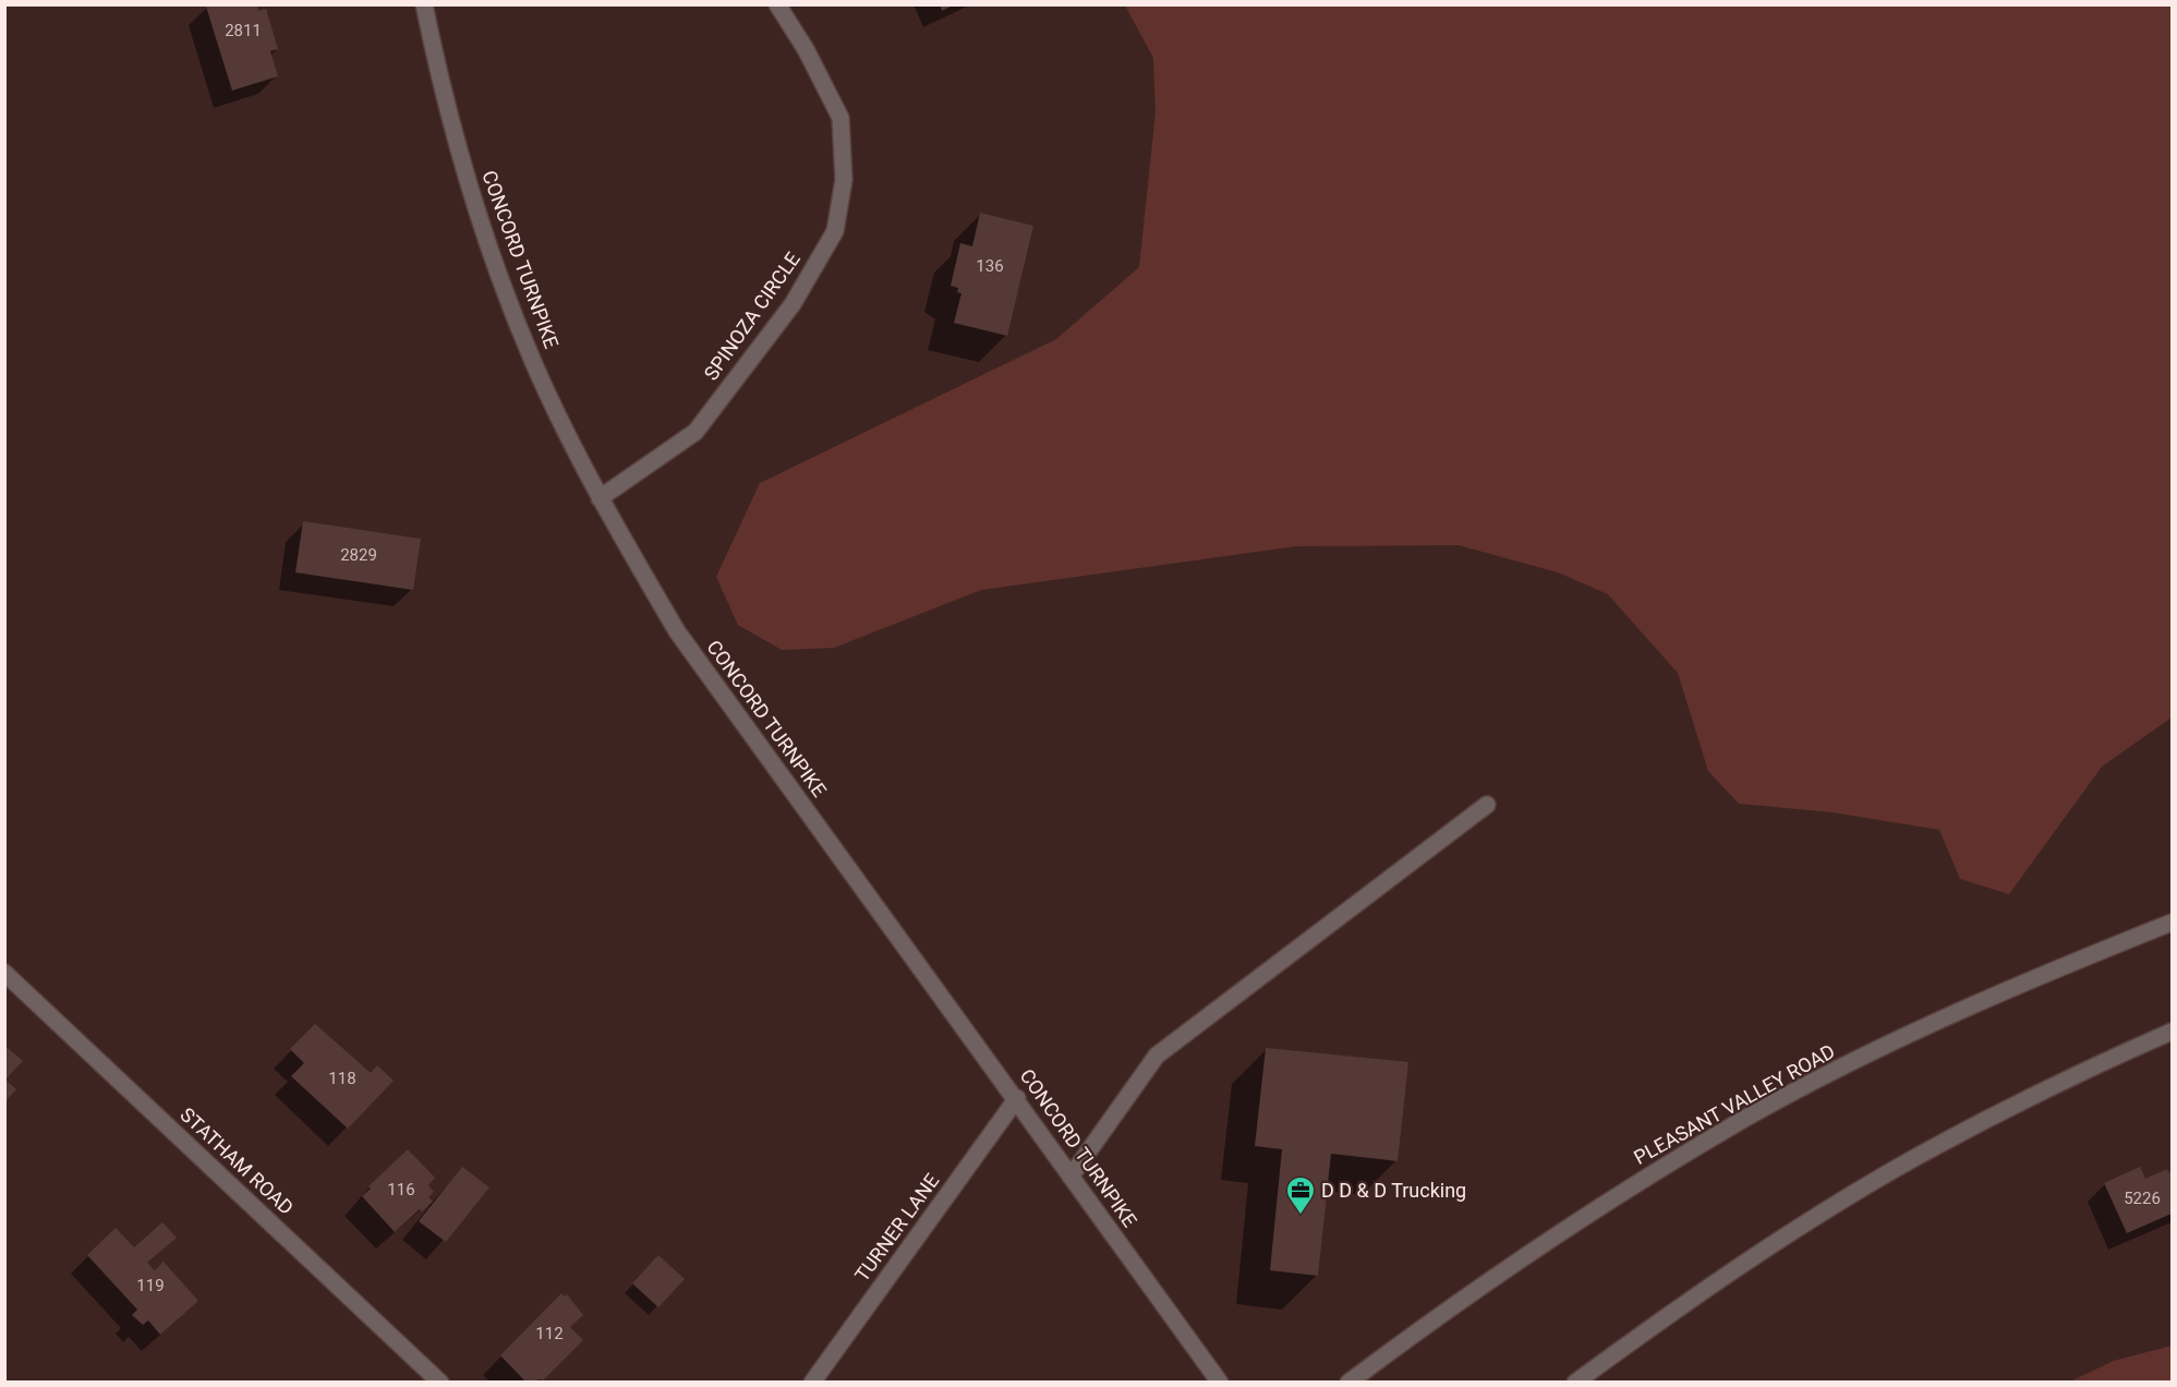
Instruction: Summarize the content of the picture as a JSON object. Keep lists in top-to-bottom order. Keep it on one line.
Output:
{"streets":{"street":["CONCORD TURNPIKE","SPINOZA CIRCLE","PLEASANT VALLEY ROAD","STATHAM ROAD","TURNER LANE"]},"crossings":[["CONCORD TURNPIKE","SPINOZA CIRCLE"],["CONCORD TURNPIKE","TURNER LANE"]],"places":{"office":["D D & D Trucking"]},"house_numbers":["2811","136","2829","118","116","5226","119","112"]}
